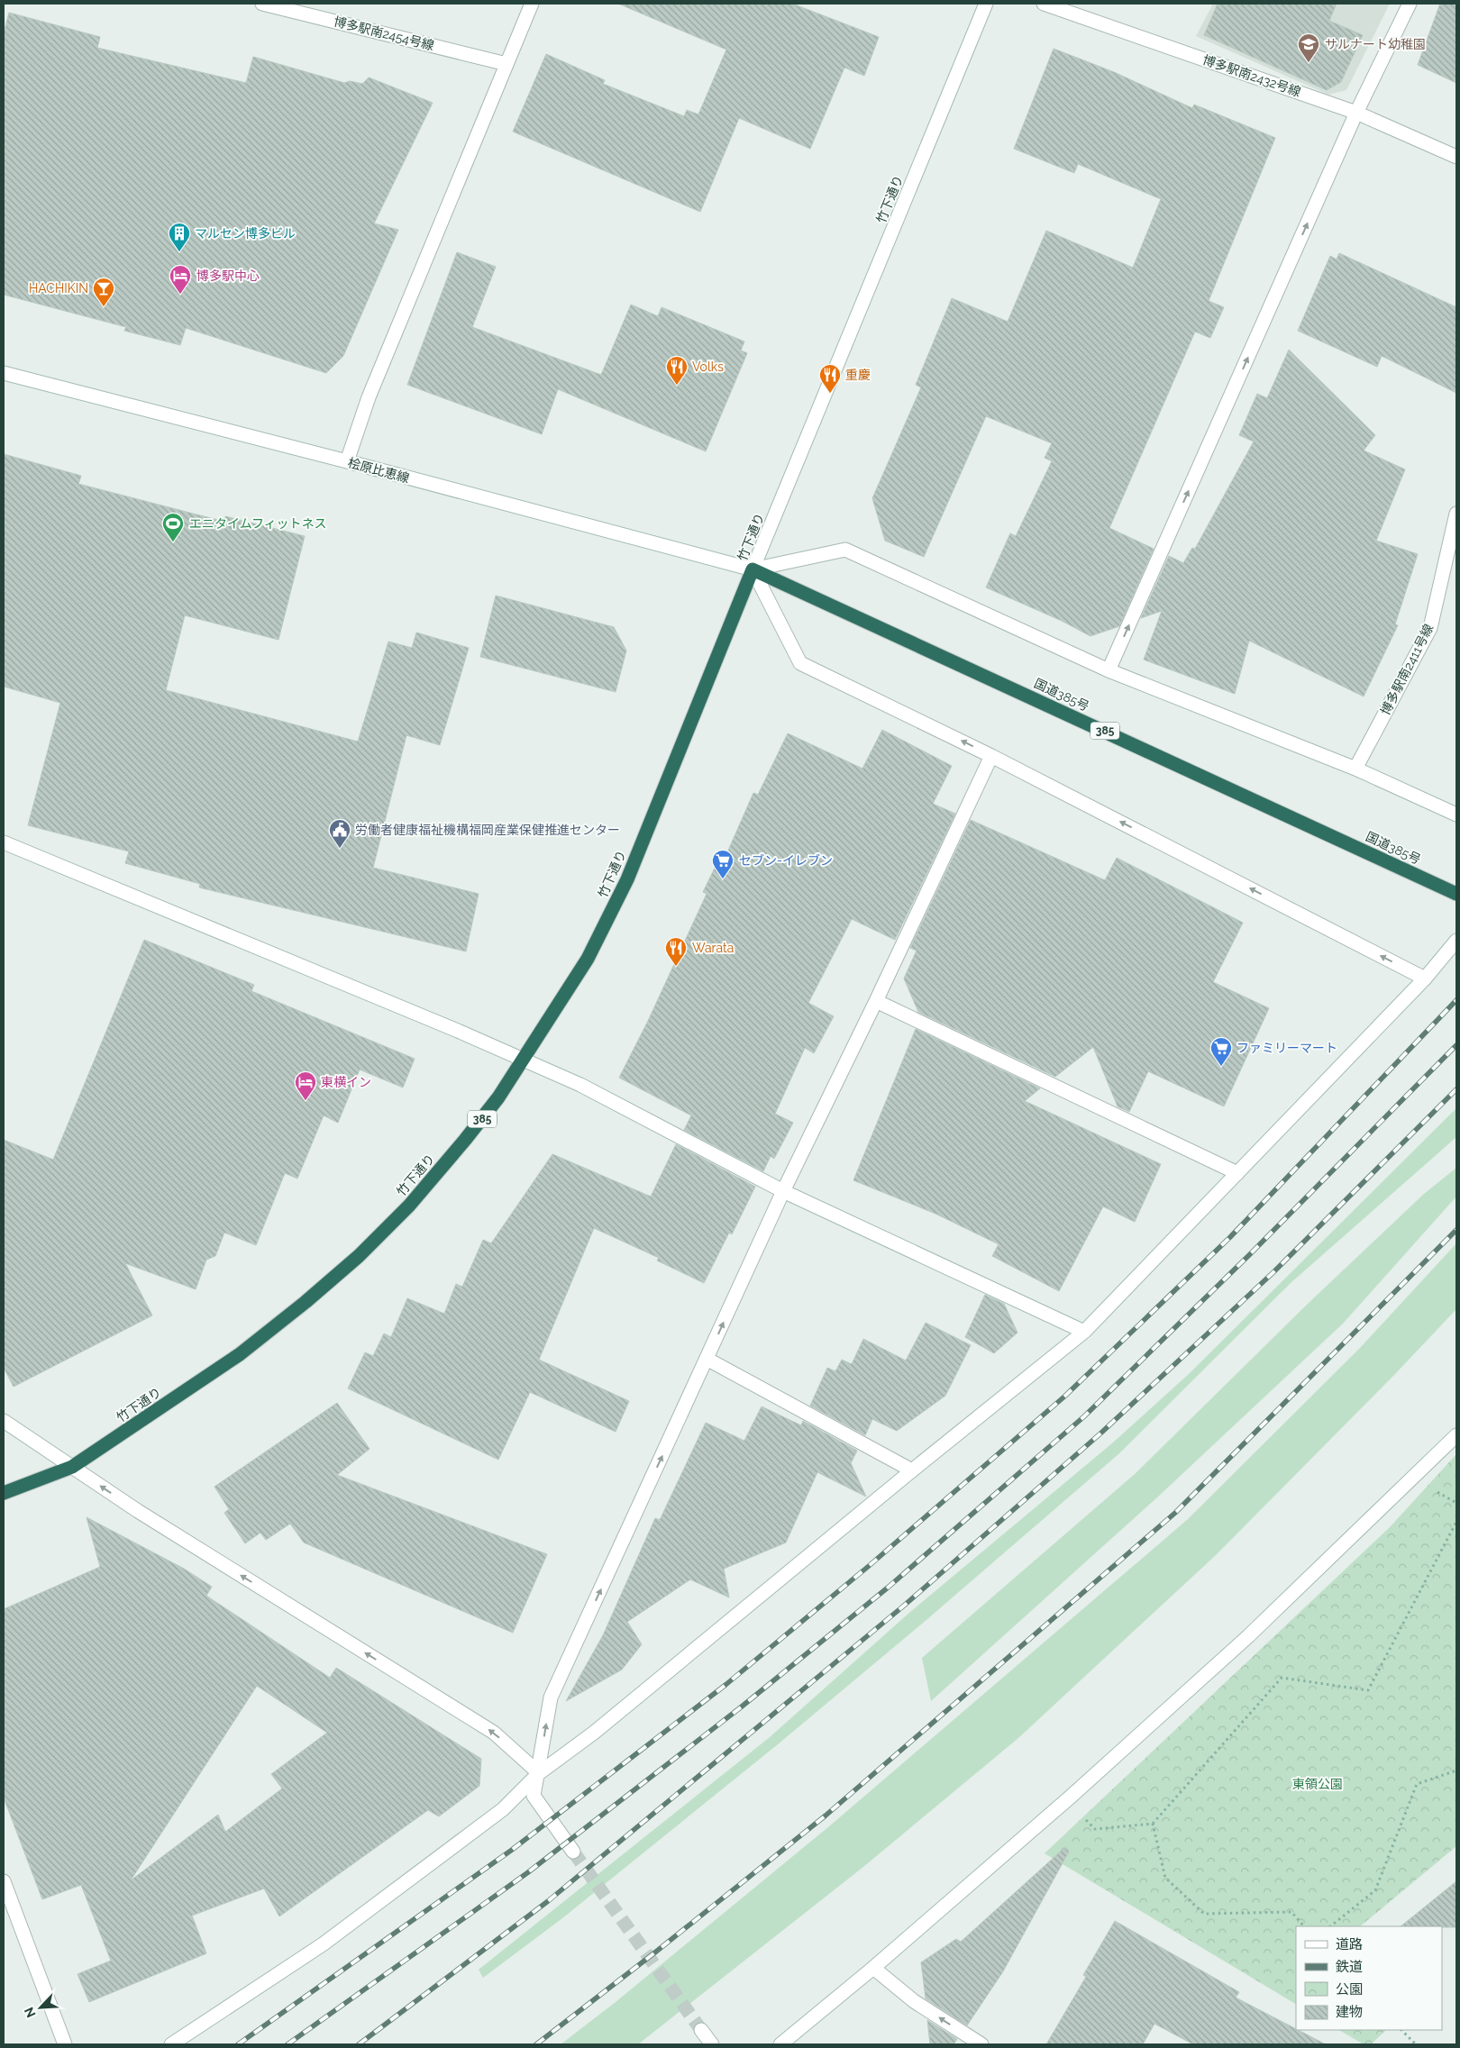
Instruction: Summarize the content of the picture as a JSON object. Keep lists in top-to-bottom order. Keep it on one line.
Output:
{"streets":{"highway":["竹下通り","国道385号","385"],"street":["博多駅南2454号線","博多駅南2432号線","桧原比恵線","博多駅南2411号線"]},"crossings":[["竹下通り","桧原比恵線"],["竹下通り","国道385号"],["桧原比恵線","国道385号"]],"parks":["東領公園"],"places":{"school or university":["サルナート幼稚園"],"building":["マルセン博多ビル"],"hotel":["博多駅中心","東横イン"],"bar":["HACHIKIN"],"restaurant":["Volks","重慶","Warata"],"sports":["エニタイムフィットネス"],"public building":["労働者健康福祉機構福岡産業保健推進センター"],"supermarket":["セブン-イレブン","ファミリーマート"]},"legend":["道路","鉄道","公園","建物"],"north":"bottom left"}
